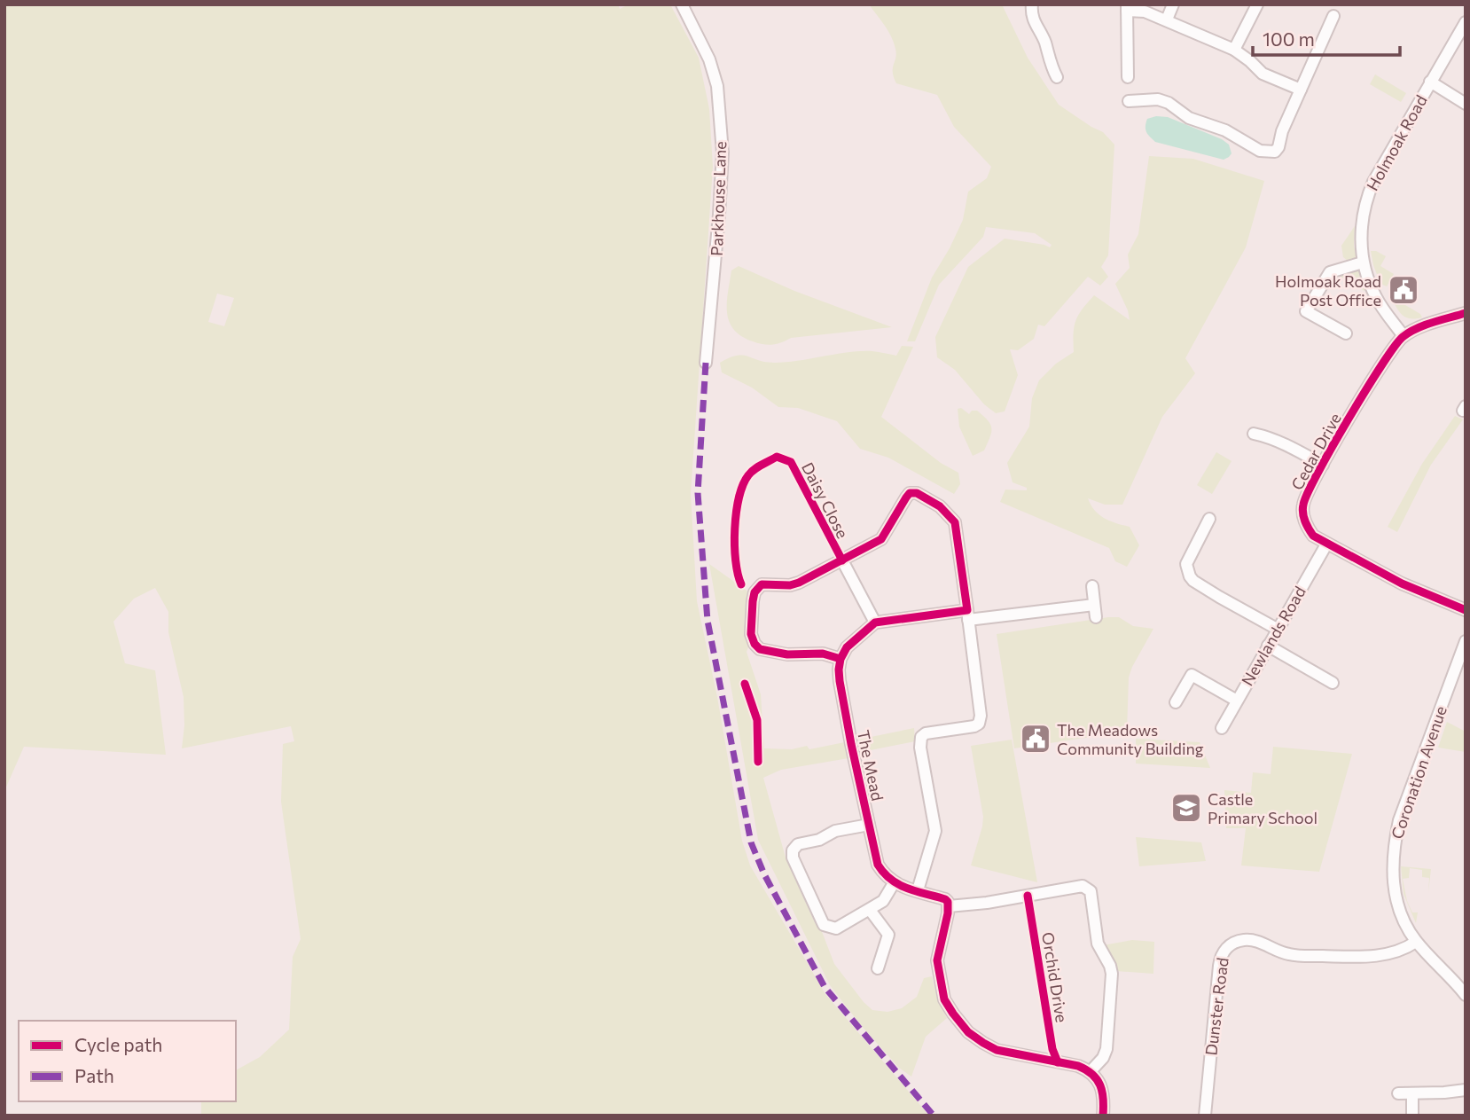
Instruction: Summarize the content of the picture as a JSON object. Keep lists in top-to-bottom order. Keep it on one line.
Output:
{"streets":{"street":["Holmoak Road","Parkhouse Lane","Cedar Drive","Newlands Road","The Mead","Coronation Avenue","Dunster Road"],"cycle path":["Daisy Close","Orchid Drive"]},"crossings":[["Holmoak Road","Cedar Drive"],["Cedar Drive","Newlands Road"],["Coronation Avenue","Dunster Road"]],"places":{"public building":["Holmoak Road Post Office","The Meadows Community Building"],"school or university":["Castle Primary School"]},"legend":["Cycle path","Path"],"scale_bar":"100 m"}
